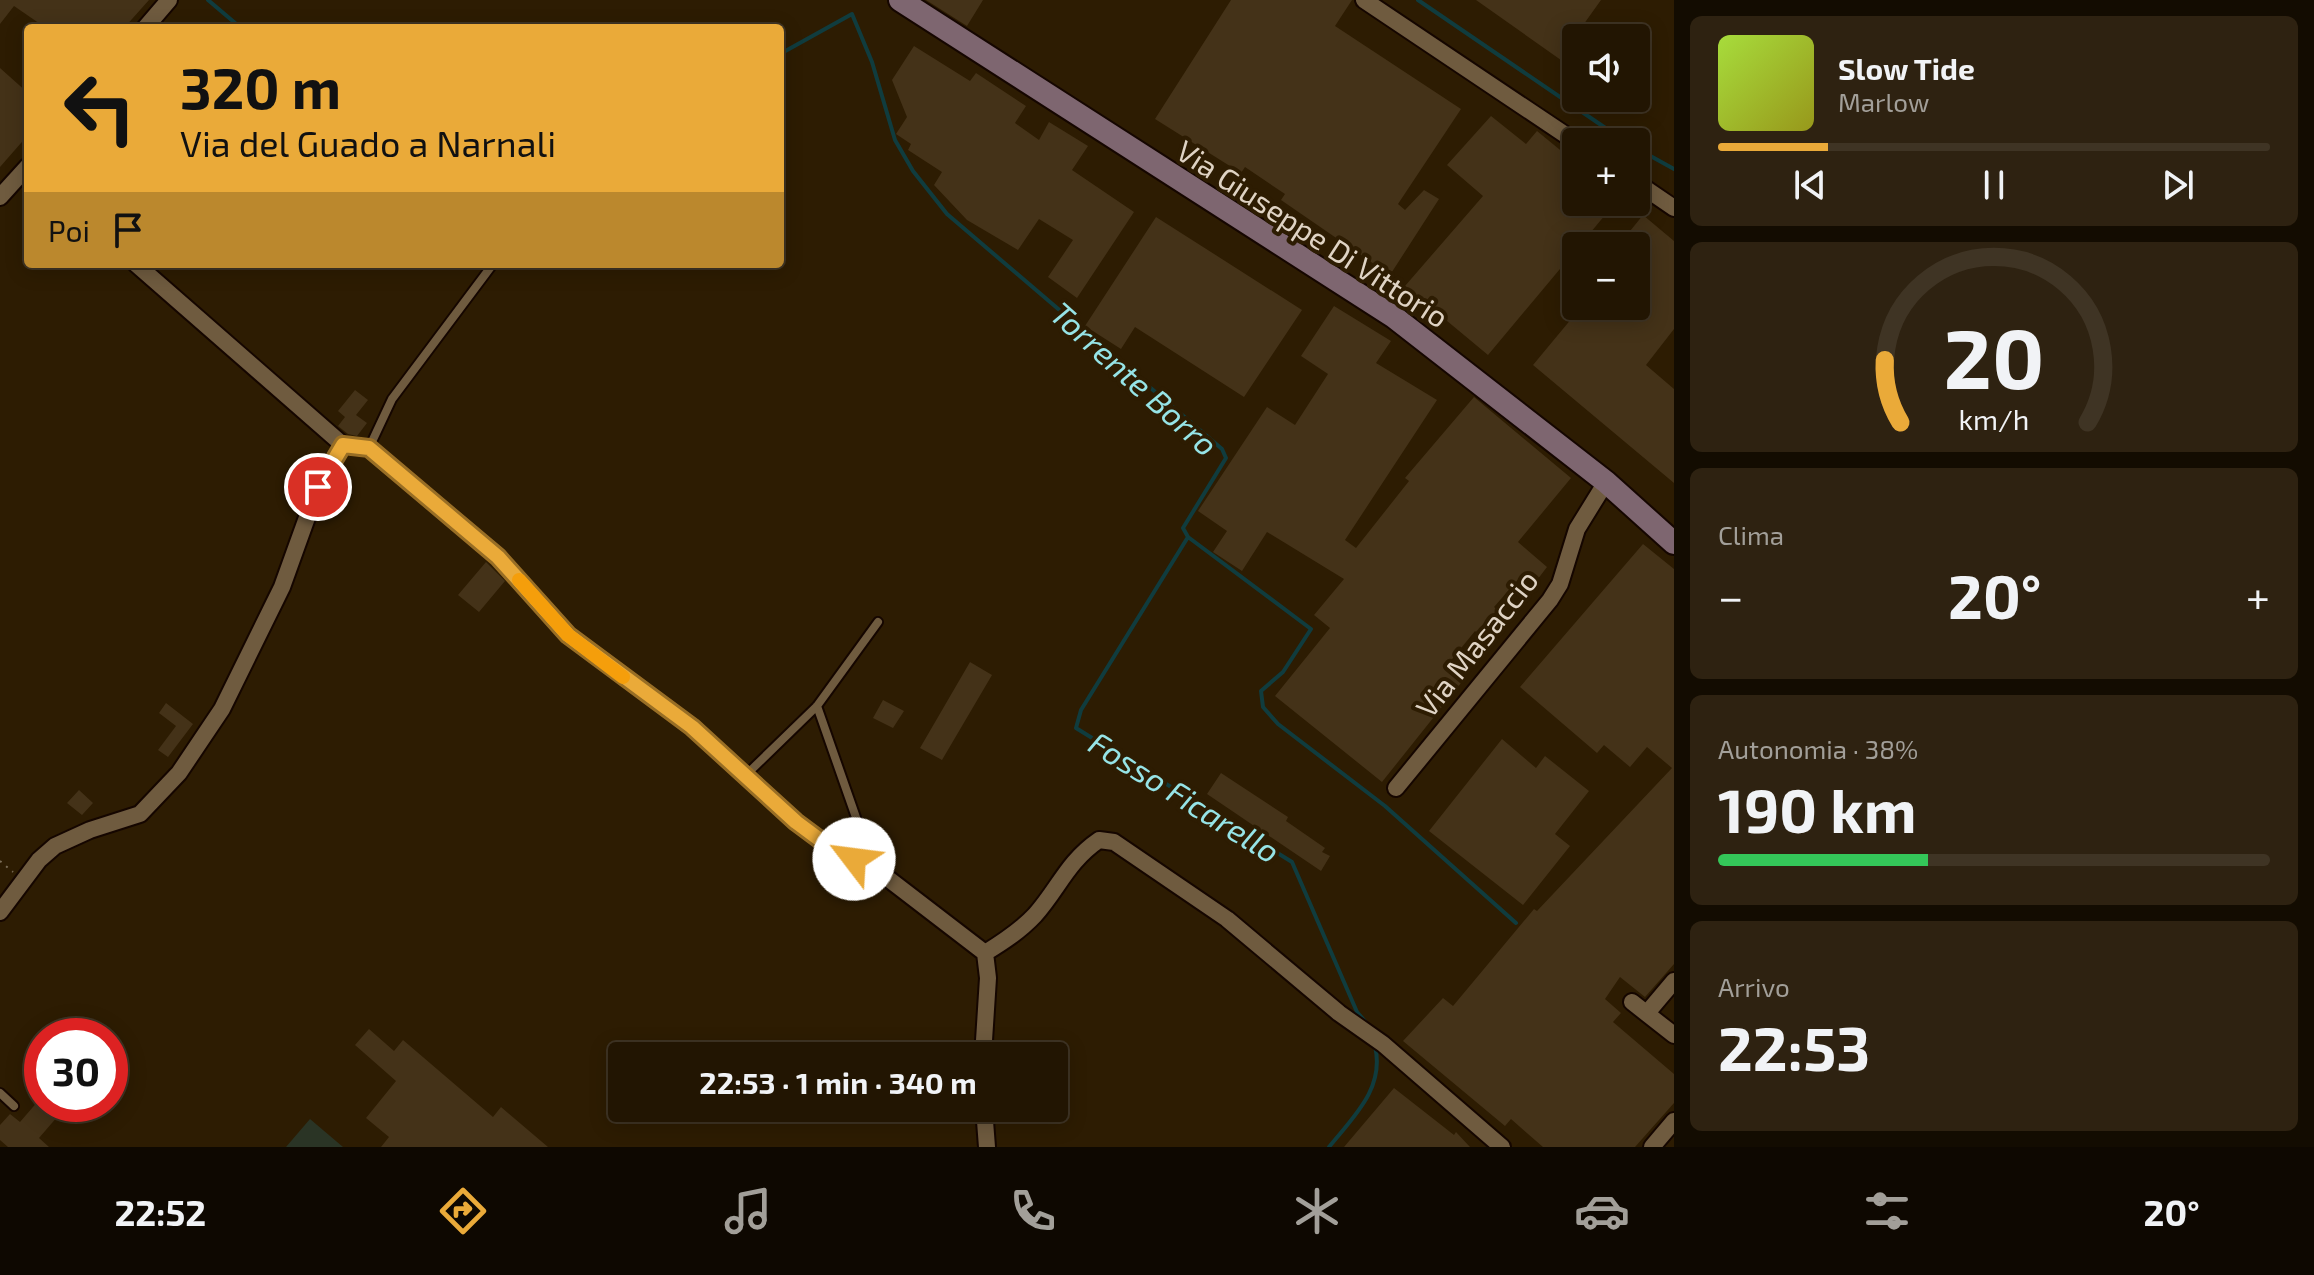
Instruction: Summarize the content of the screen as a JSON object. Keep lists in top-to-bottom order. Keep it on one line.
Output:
{"streets":{"street":["Via Giuseppe Di Vittorio","Via Masaccio"]},"crossings":[["Via Giuseppe Di Vittorio","Via Masaccio"]],"water":["Torrente Borro","Fosso Ficarello"],"page":{"map_buttons":["+","−"],"turn":["320 m","Via del Guado a Narnali"],"song":["Slow Tide","Marlow"],"then":"Poi","tile":["Clima",["Autonomia · 38%","190 km"],["Arrivo","22:53"]],"heat":["−","20°","+"],"limit":"30","trip":"22:53 · 1 min · 340 m","tabs":["22:52","20°"],"gauge":["20","km/h"]}}
